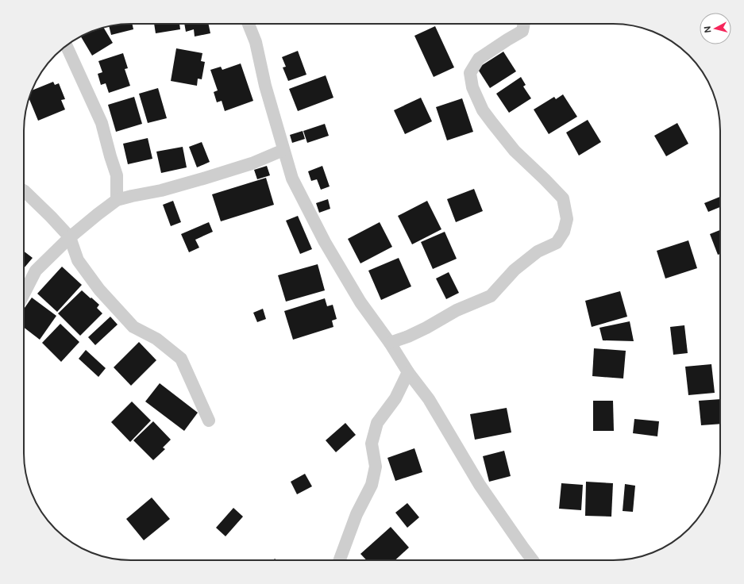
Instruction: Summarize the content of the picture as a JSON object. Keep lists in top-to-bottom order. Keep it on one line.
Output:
{"north":"left"}
